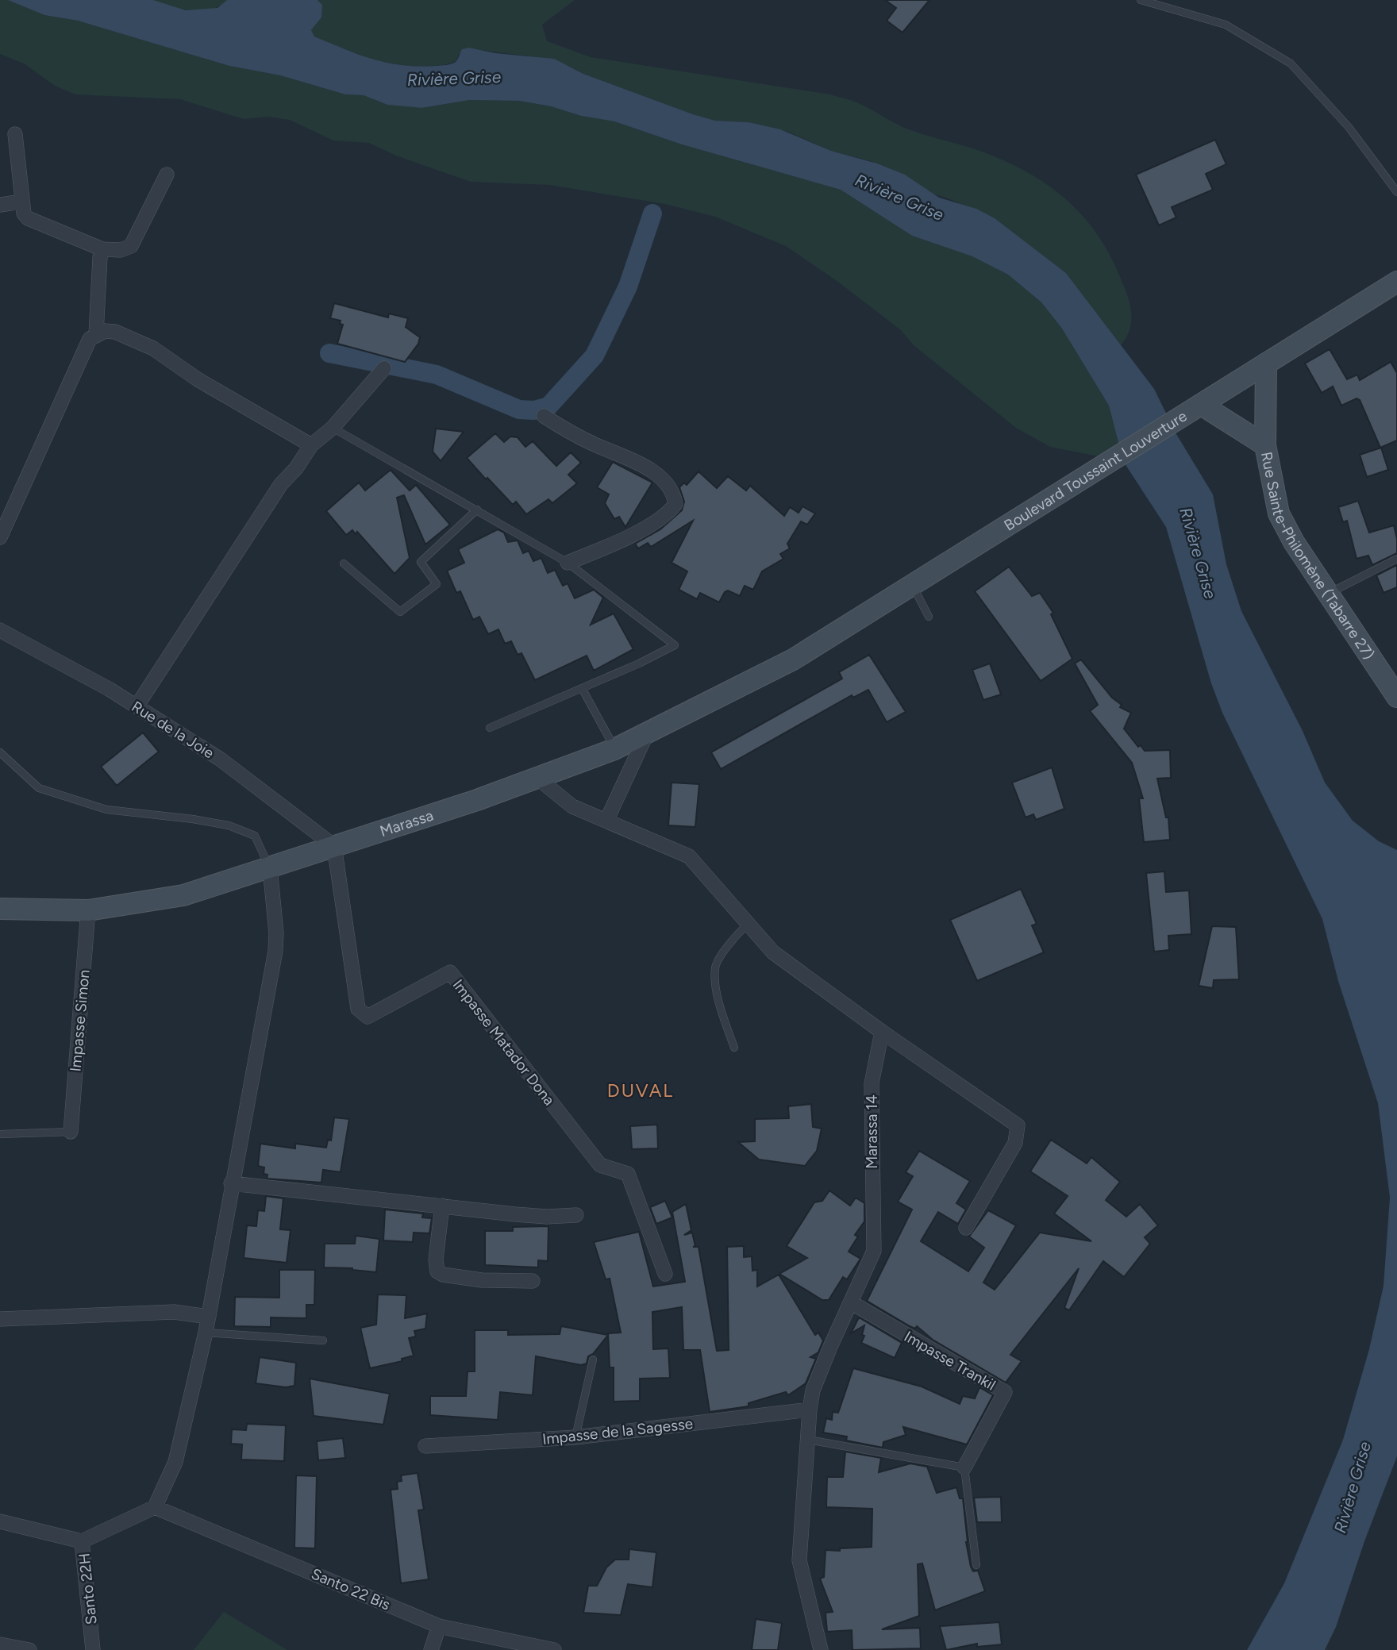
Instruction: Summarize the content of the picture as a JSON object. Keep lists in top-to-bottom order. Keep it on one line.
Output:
{"streets":{"main road":["Boulevard Toussaint Louverture","Rue Sainte-Philomène (Tabarre 27)","Marassa"],"street":["Rue de la Joie","Impasse Simon","Impasse Matador Dona","Marassa 14","Impasse Trankil","Impasse de la Sagesse","Santo 22H","Santo 22 Bis"]},"crossings":[["Boulevard Toussaint Louverture","Rue Sainte-Philomène (Tabarre 27)"],["Boulevard Toussaint Louverture","Marassa"],["Rue de la Joie","Marassa"],["Rue de la Joie","Impasse Matador Dona"],["Marassa","Impasse Simon"],["Marassa","Impasse Matador Dona"],["Marassa 14","Impasse Trankil"],["Marassa 14","Impasse de la Sagesse"],["Santo 22H","Santo 22 Bis"]],"districts":["DUVAL"],"water":["Rivière Grise"]}
